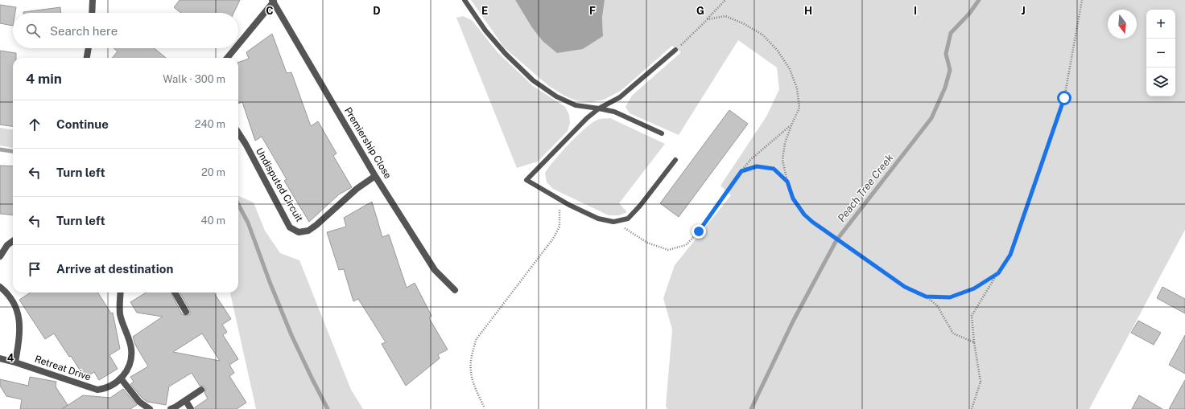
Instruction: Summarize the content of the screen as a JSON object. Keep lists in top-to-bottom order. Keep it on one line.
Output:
{"streets":{"street":["Premiership Close","Undisputed Circuit","Retreat Drive"]},"crossings":[["Premiership Close","Undisputed Circuit"]],"water":["Peach Tree Creek"],"north":"bottom","page":{"map_buttons":["+","−"],"search":"Search here","heading":["4 min","Walk · 300 m"],"list":[["Continue","240 m"],["Turn left","20 m"],["Turn left","40 m"],"Arrive at destination"]},"grid":{"columns":["C","D","E","F","G","H","I","J"],"rows":["4"]}}
